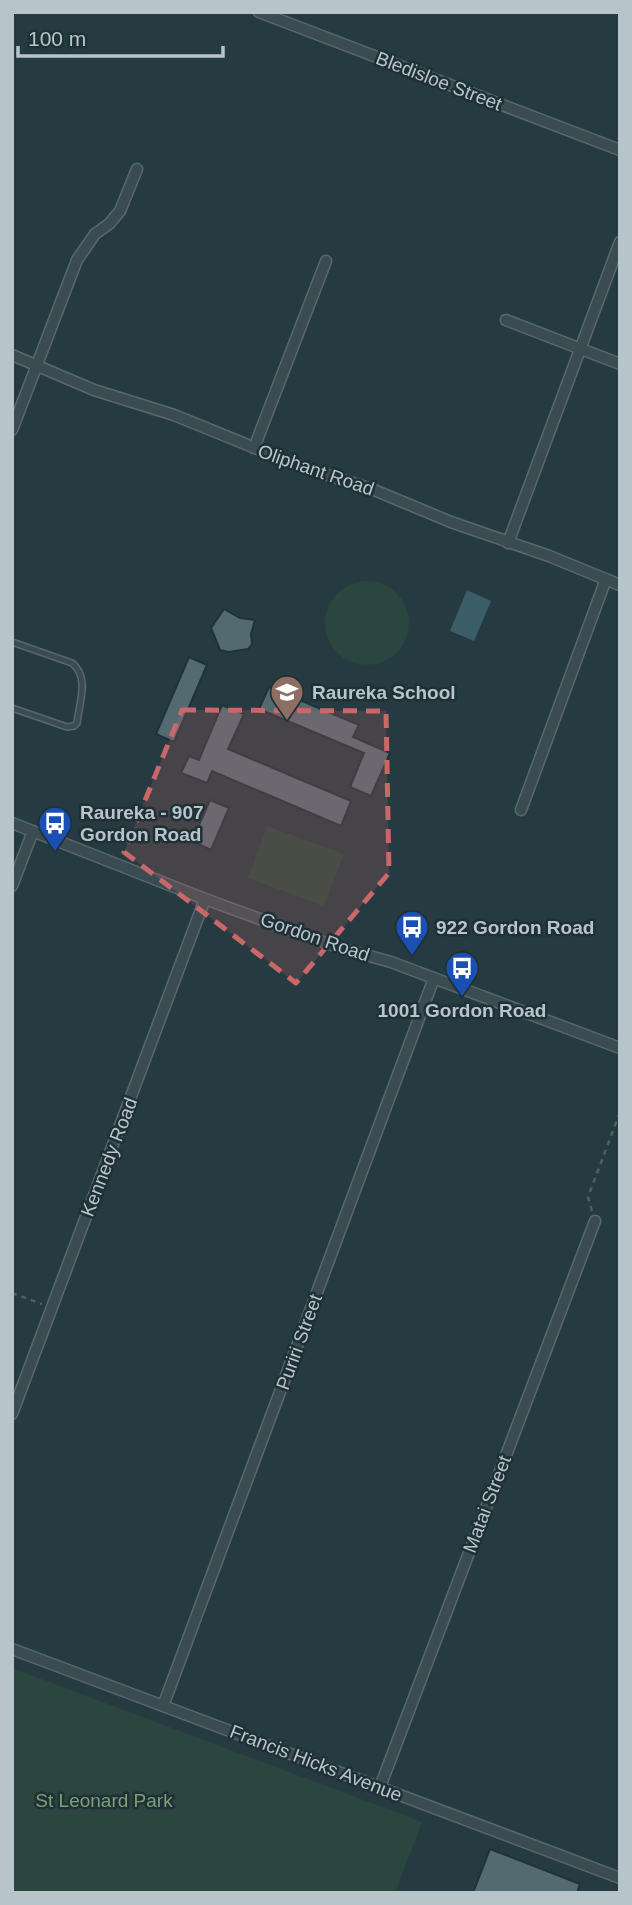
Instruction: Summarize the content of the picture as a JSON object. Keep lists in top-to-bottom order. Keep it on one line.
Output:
{"streets":{"street":["Bledisloe Street","Oliphant Road","Gordon Road","Kennedy Road","Puriri Street","Matai Street","Francis Hicks Avenue"]},"crossings":[["Gordon Road","Kennedy Road"],["Gordon Road","Puriri Street"],["Puriri Street","Francis Hicks Avenue"],["Matai Street","Francis Hicks Avenue"]],"parks":["St Leonard Park"],"places":{"school or university":["Raureka School"],"bus stop":["Raureka - 907 Gordon Road","922 Gordon Road","1001 Gordon Road"]},"scale_bar":"100 m"}
